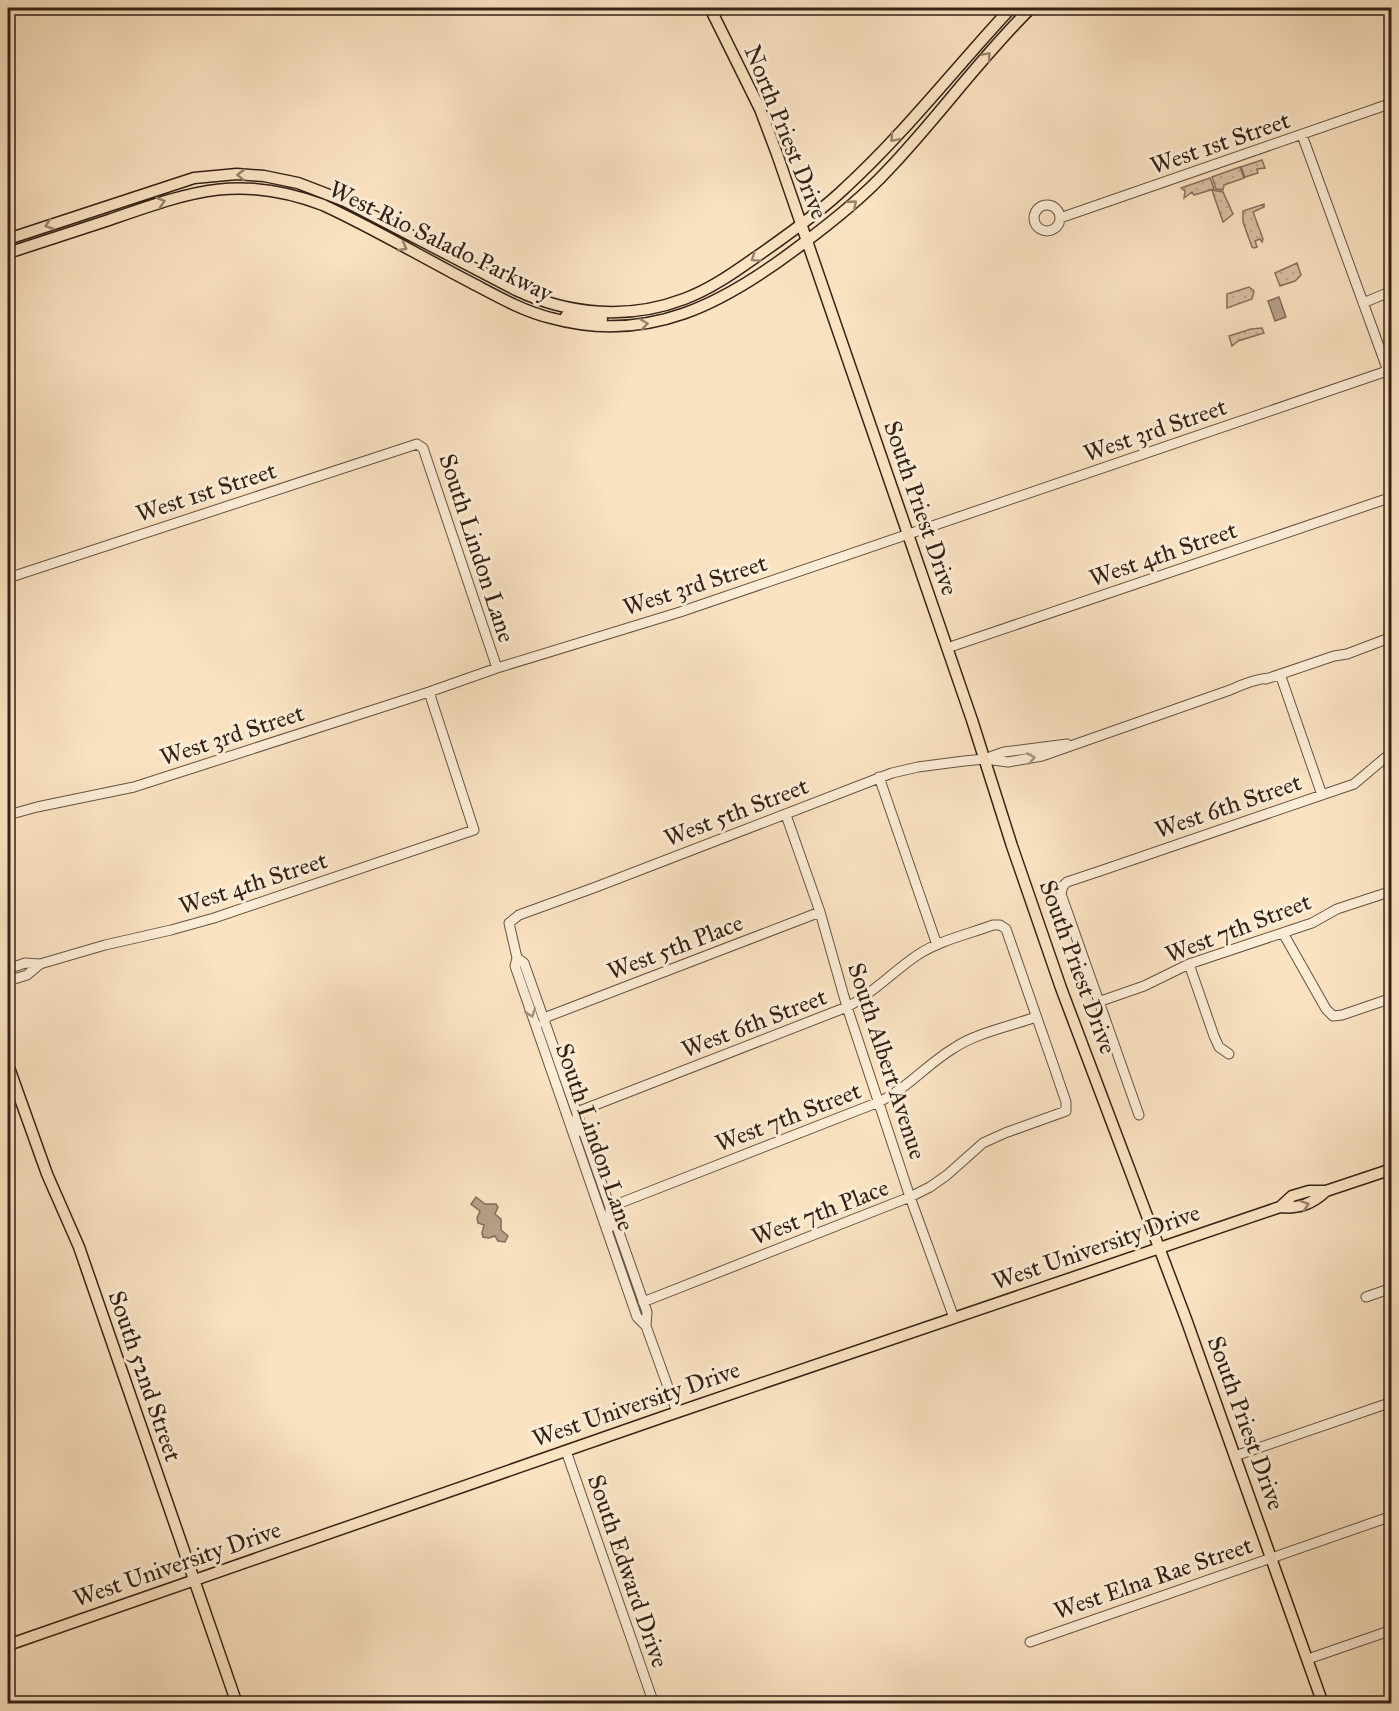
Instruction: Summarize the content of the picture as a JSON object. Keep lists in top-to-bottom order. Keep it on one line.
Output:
{"streets":{"main road":["North Priest Drive","West Rio Salado Parkway","South Priest Drive","West University Drive","South 52nd Street"],"street":["West 1st Street","West 3rd Street","South Lindon Lane","West 4th Street","West 6th Street","West 5th Street","West 7th Street","West 5th Place","South Albert Avenue","West 7th Place","South Edward Drive","West Elna Rae Street"]},"crossings":[["North Priest Drive","West Rio Salado Parkway"],["North Priest Drive","South Priest Drive"],["West 1st Street","South Lindon Lane"],["West Rio Salado Parkway","South Priest Drive"],["West 3rd Street","South Priest Drive"],["West 3rd Street","South Lindon Lane"],["West 3rd Street","West 4th Street"],["South Priest Drive","West 4th Street"],["South Priest Drive","West 6th Street"],["South Priest Drive","West 5th Street"],["South Priest Drive","West 7th Street"],["South Priest Drive","West University Drive"],["South Priest Drive","West Elna Rae Street"],["South Lindon Lane","West 6th Street"],["South Lindon Lane","West 5th Street"],["South Lindon Lane","West 7th Street"],["South Lindon Lane","West 5th Place"],["South Lindon Lane","West 7th Place"],["South Lindon Lane","West University Drive"],["West 6th Street","West 7th Street"],["West 6th Street","South Albert Avenue"],["West 6th Street","West 7th Place"],["West 5th Street","South Albert Avenue"],["West 7th Street","South Albert Avenue"],["West 7th Street","West 7th Place"],["West 5th Place","South Albert Avenue"],["South Albert Avenue","West 7th Place"],["South Albert Avenue","West University Drive"],["West University Drive","South 52nd Street"],["West University Drive","South Edward Drive"]]}
